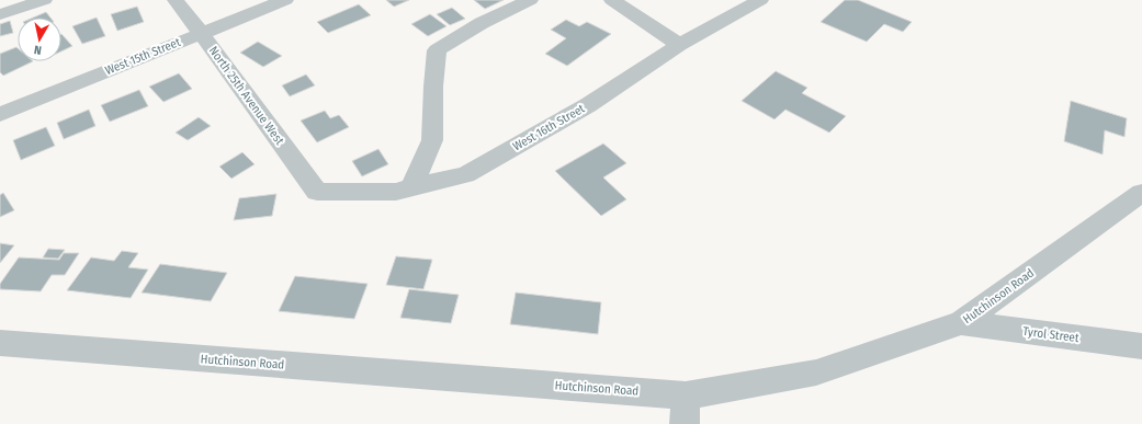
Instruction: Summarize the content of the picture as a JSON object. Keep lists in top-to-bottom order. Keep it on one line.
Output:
{"streets":{"street":["West 15th Street","North 25th Avenue West","West 16th Street","Hutchinson Road","Tyrol Street"]},"crossings":[["West 15th Street","North 25th Avenue West"],["North 25th Avenue West","West 16th Street"],["Hutchinson Road","Tyrol Street"]],"north":"bottom"}
